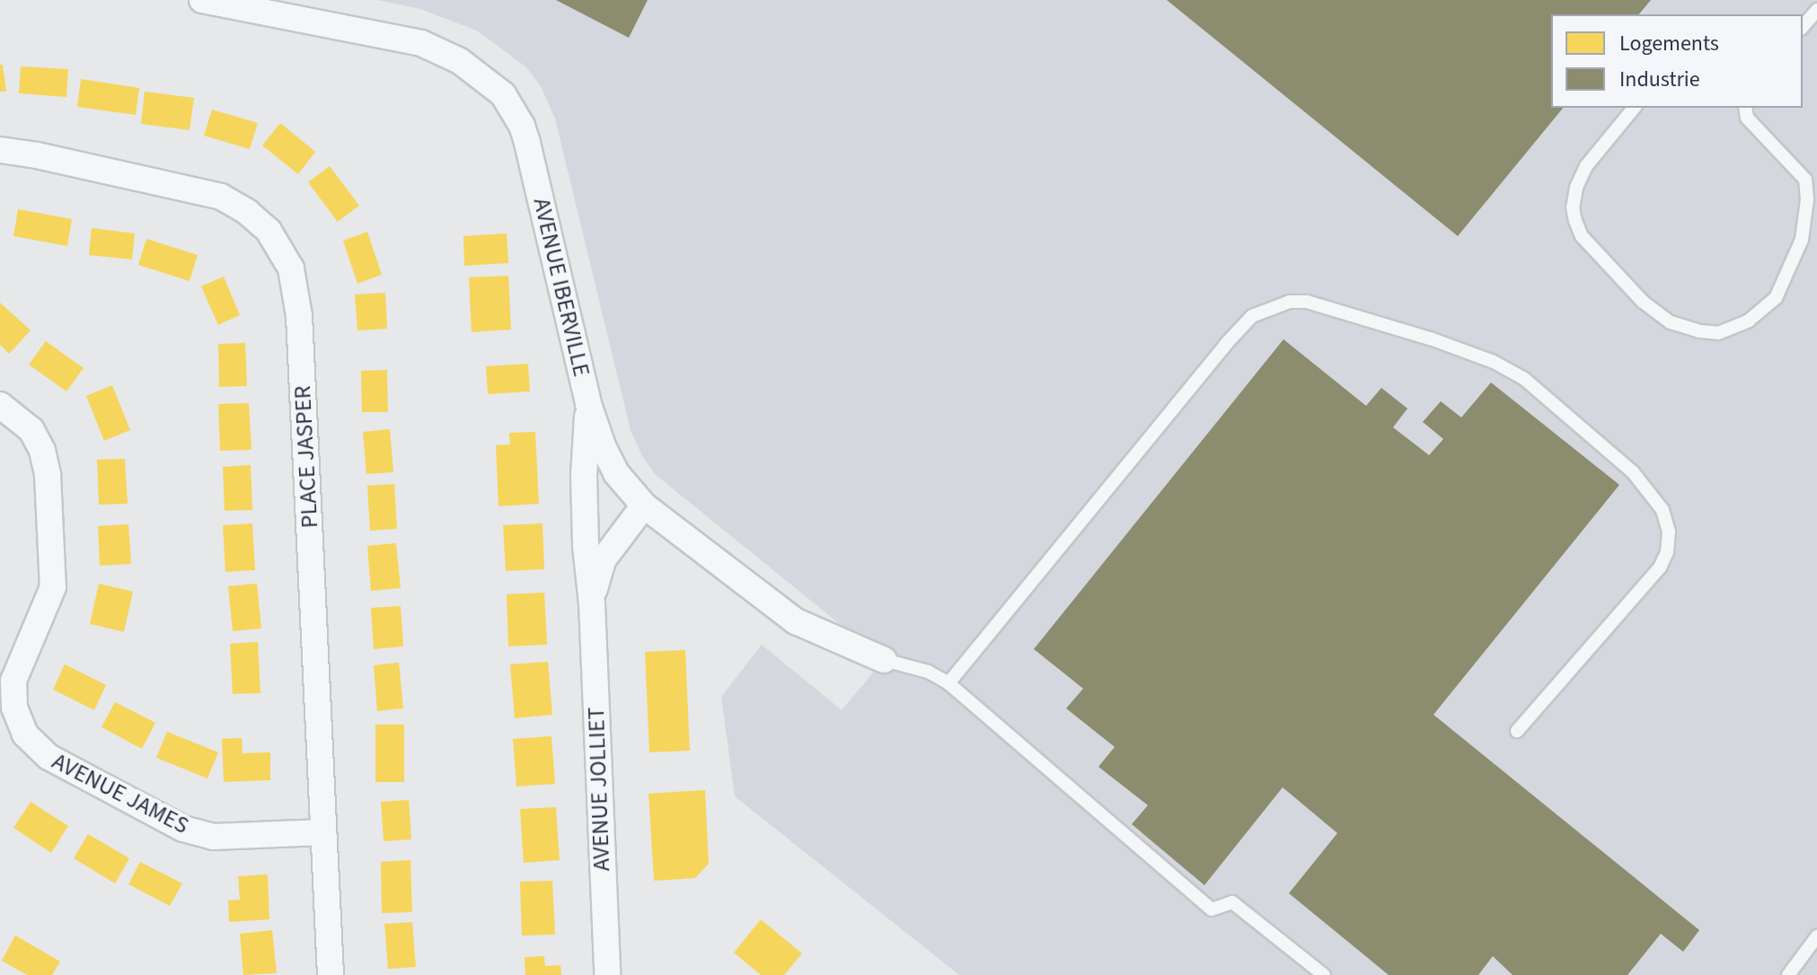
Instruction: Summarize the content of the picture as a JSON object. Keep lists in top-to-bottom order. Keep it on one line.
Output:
{"streets":{"street":["AVENUE IBERVILLE","PLACE JASPER","AVENUE JOLLIET","AVENUE JAMES"]},"crossings":[["AVENUE IBERVILLE","AVENUE JOLLIET"],["PLACE JASPER","AVENUE JAMES"]],"legend":["Logements","Industrie"]}
